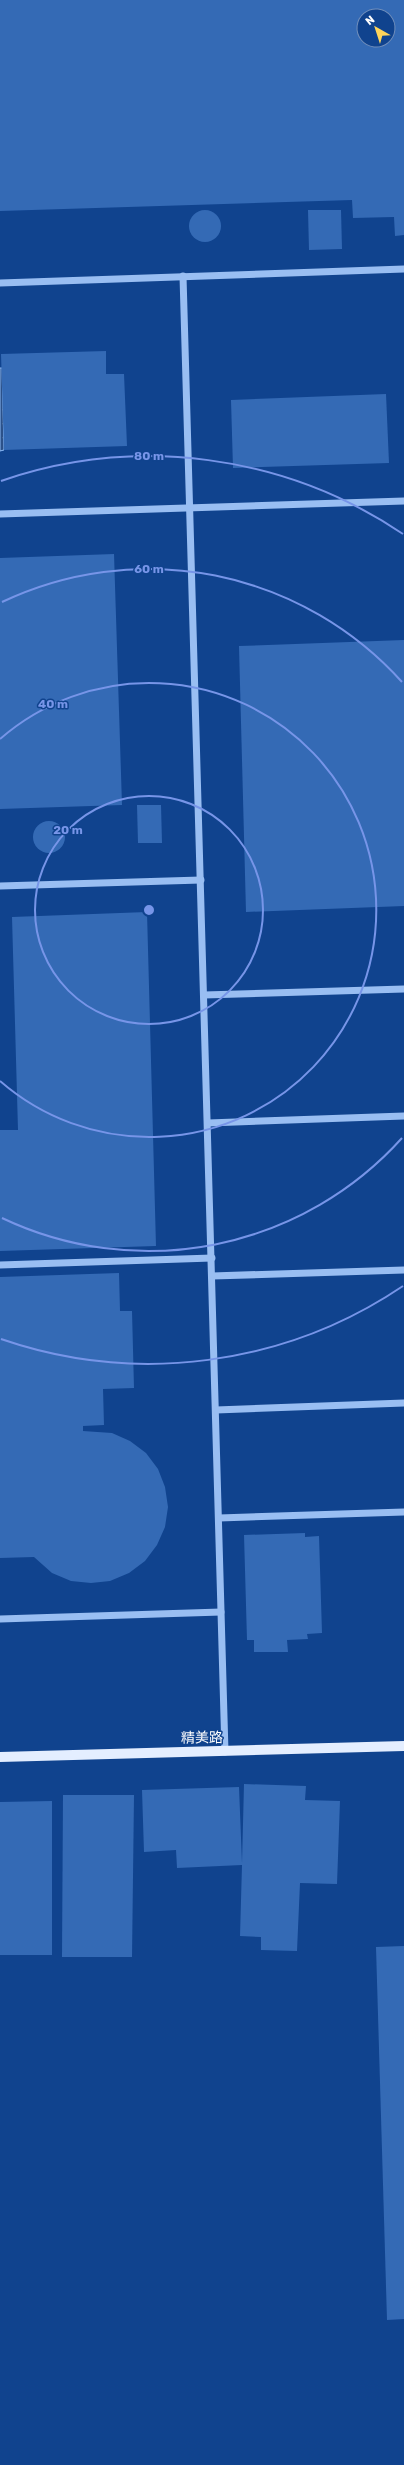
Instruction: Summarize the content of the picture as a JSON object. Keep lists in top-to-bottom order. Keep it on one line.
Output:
{"streets":{"main road":["精美路"]},"north":"top left","rings":["80 m","60 m","40 m","20 m"]}
